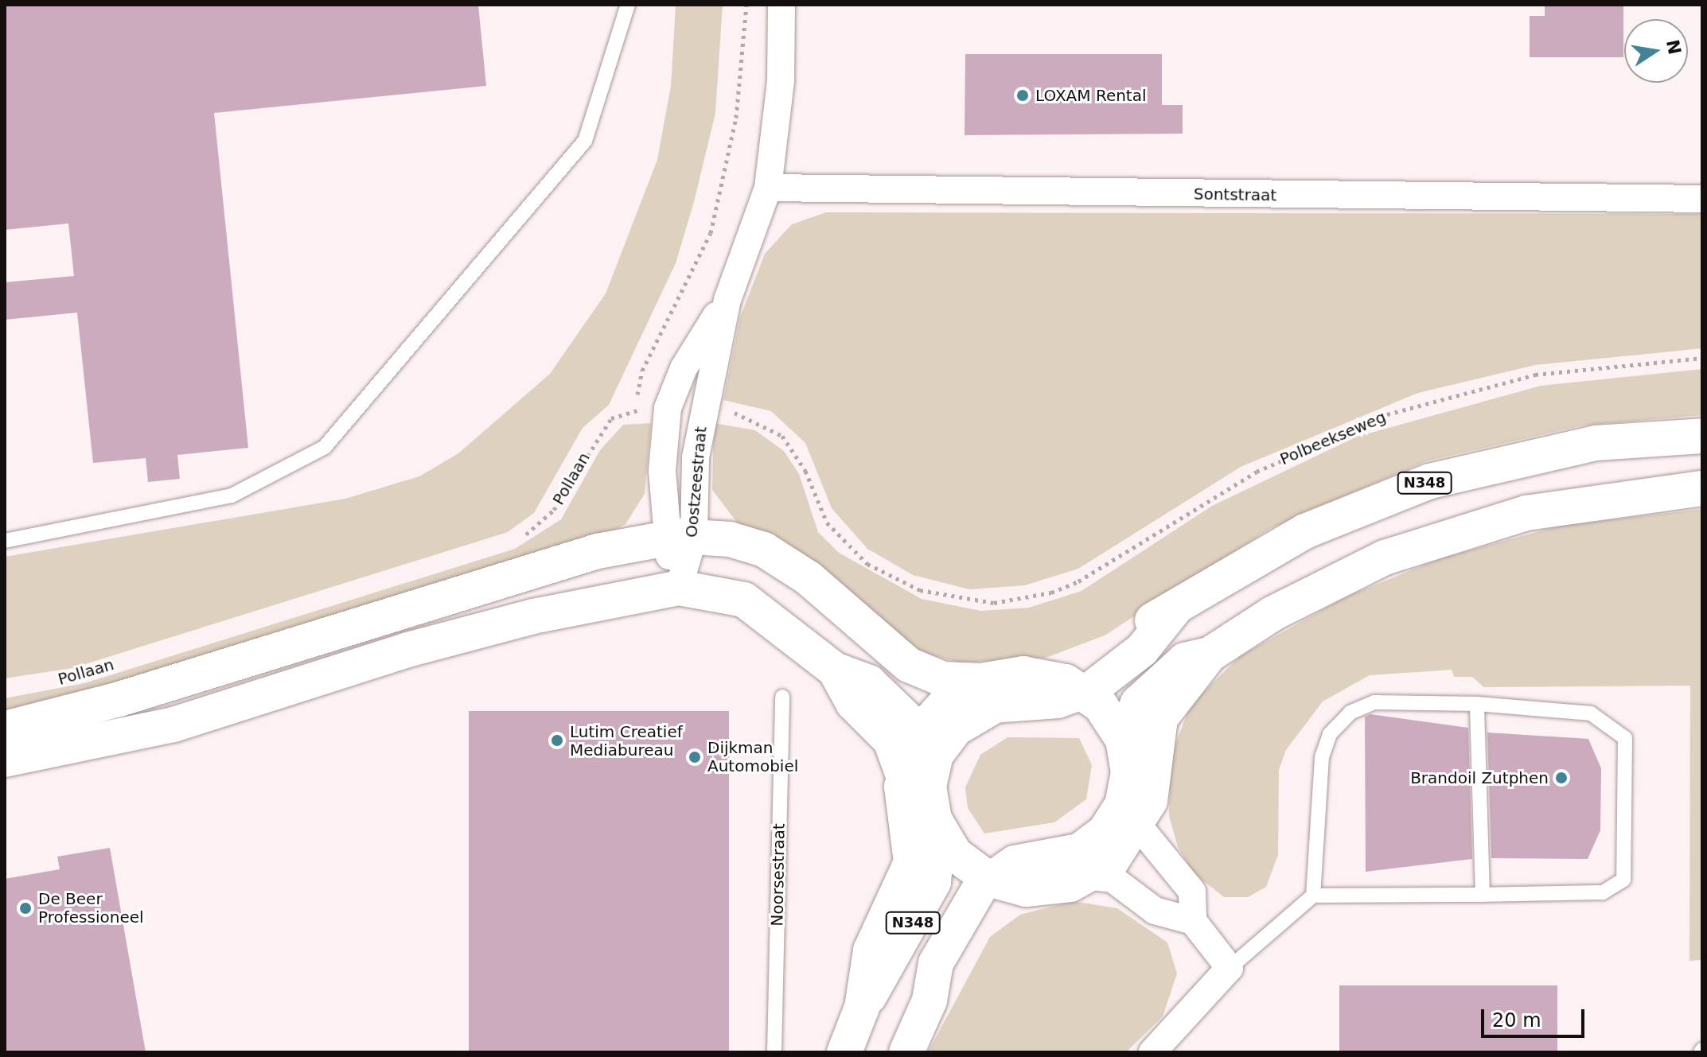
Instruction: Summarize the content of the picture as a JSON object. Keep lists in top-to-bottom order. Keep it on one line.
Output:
{"streets":{"main road":["N348"],"street":["Sontstraat","Oostzeestraat"],"lane":["Noorsestraat"],"path":["Polbeekseweg","Pollaan"]},"crossings":[["Sontstraat","Oostzeestraat"],["Polbeekseweg","Oostzeestraat"],["Pollaan","Oostzeestraat"]],"places":["LOXAM Rental","Lutim Creatief Mediabureau","Dijkman Automobiel","Brandoil Zutphen","De Beer Professioneel"],"scale_bar":"20 m","north":"right"}
